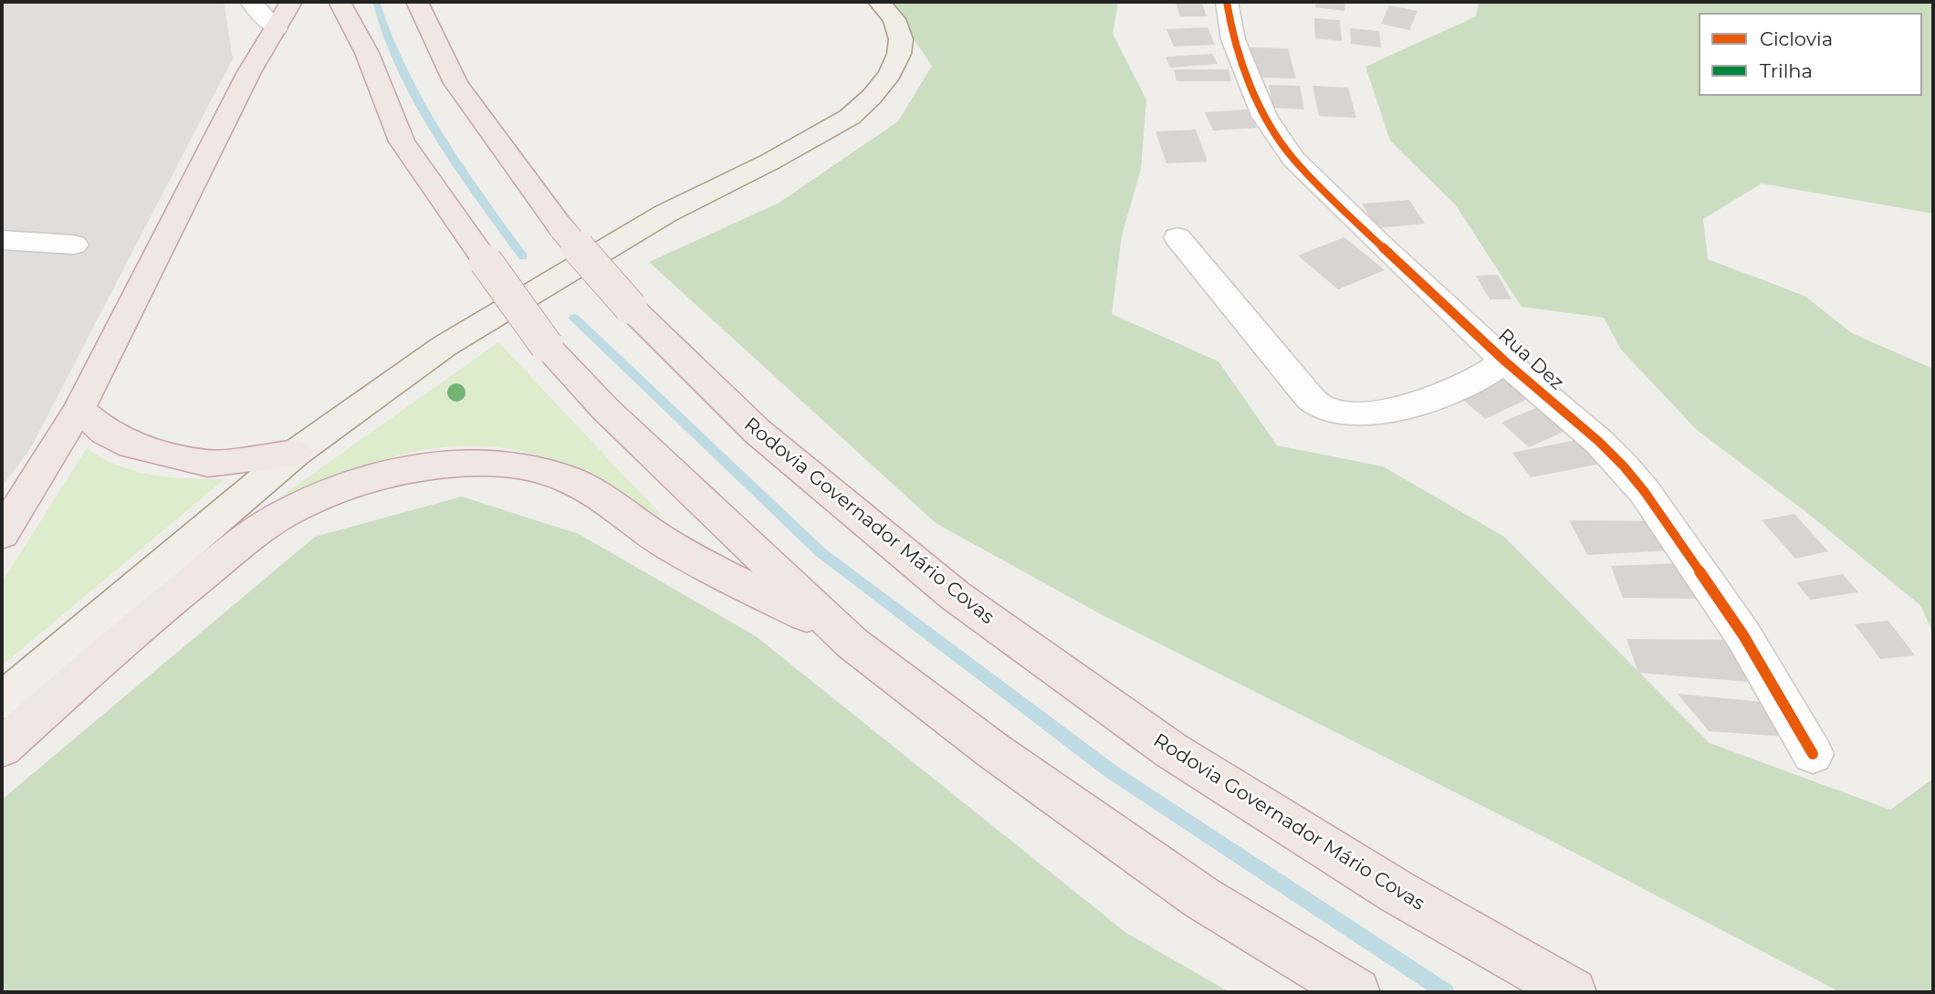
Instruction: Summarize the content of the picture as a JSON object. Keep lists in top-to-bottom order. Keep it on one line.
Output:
{"streets":{"highway":["Rodovia Governador Mário Covas"],"street":["Rua Dez"]},"legend":["Ciclovia","Trilha"]}
